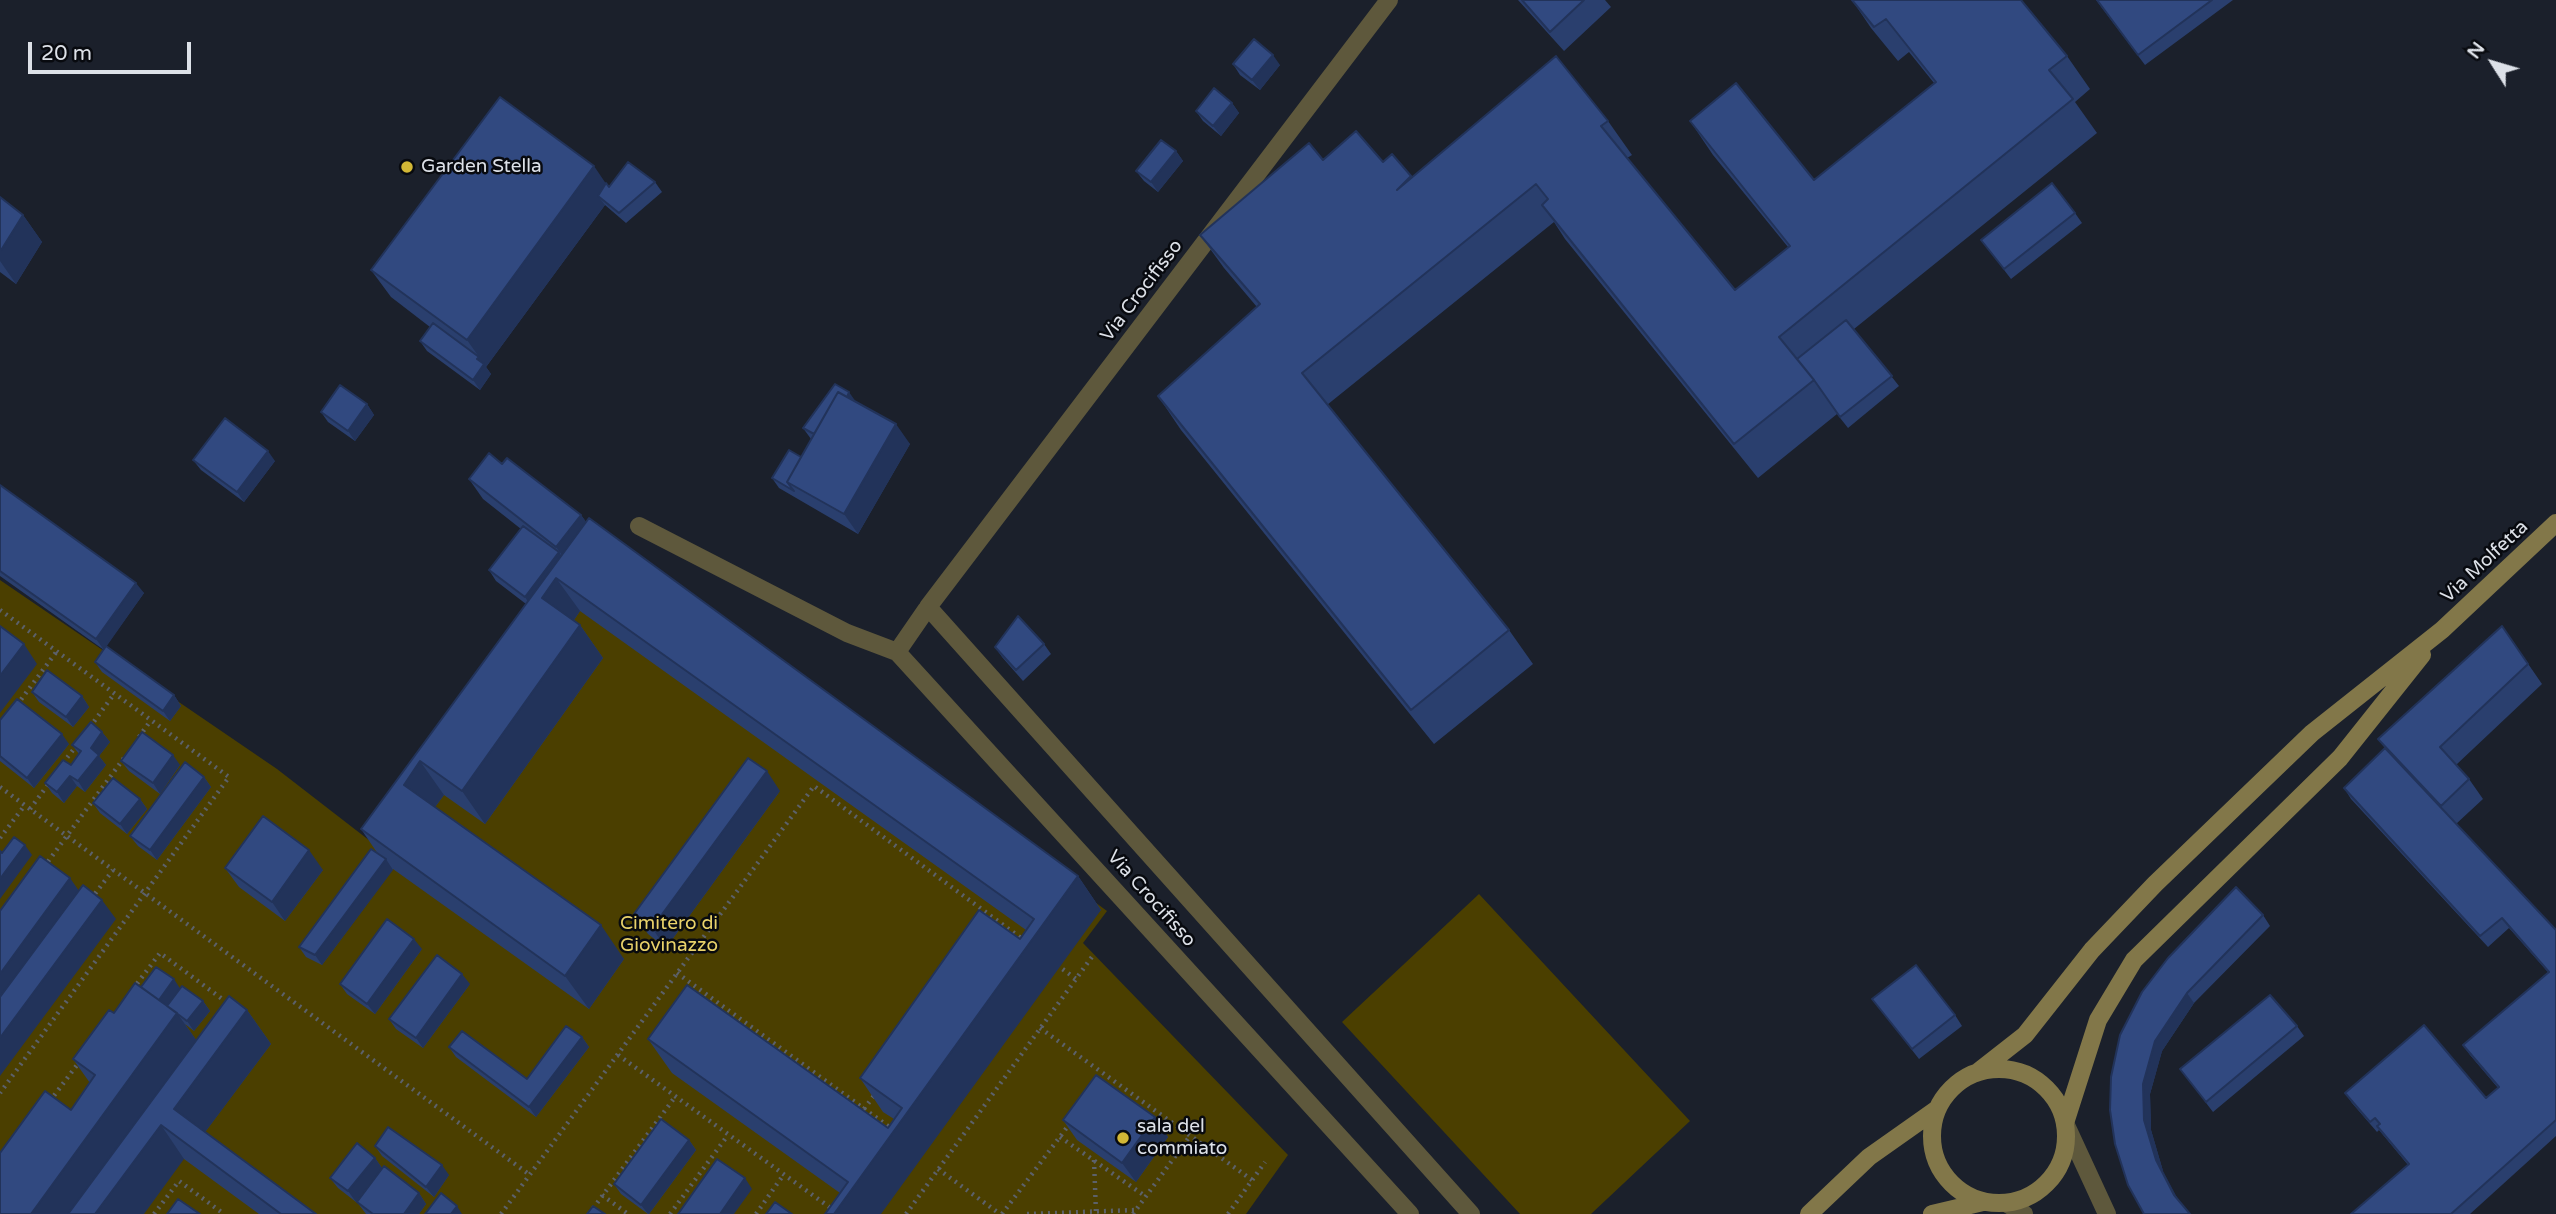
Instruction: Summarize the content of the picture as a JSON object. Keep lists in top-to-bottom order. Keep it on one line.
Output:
{"streets":{"main road":["Via Molfetta"],"street":["Via Crocifisso"]},"parks":["Cimitero di Giovinazzo"],"places":["Garden Stella","sala del commiato"],"scale_bar":"20 m","north":"top left"}
